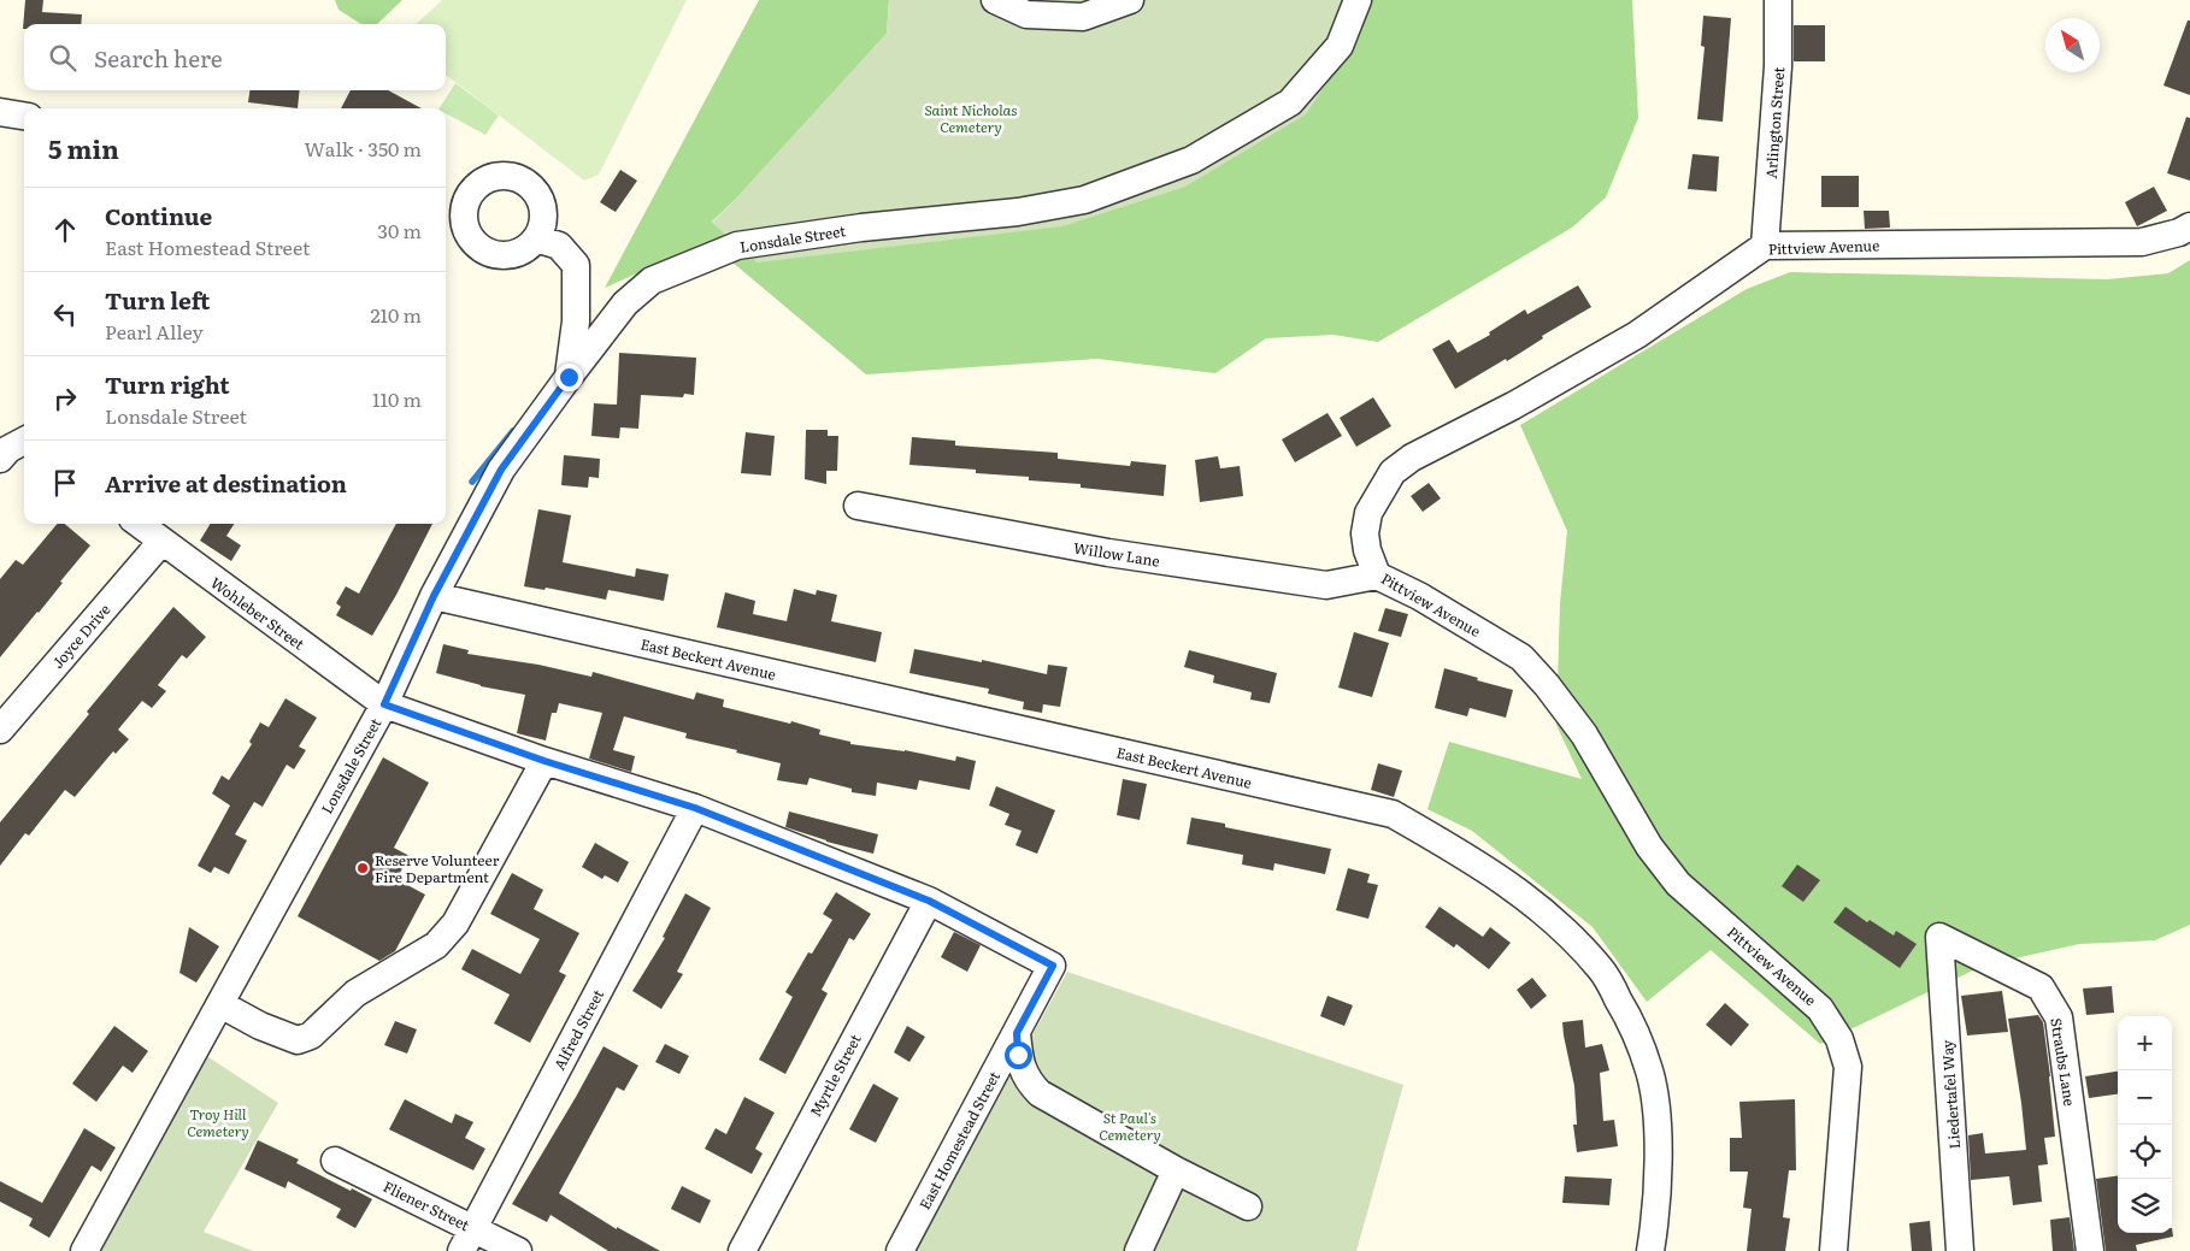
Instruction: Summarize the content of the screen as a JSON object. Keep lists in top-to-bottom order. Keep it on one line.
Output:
{"streets":{"street":["Arlington Street","Lonsdale Street","Pittview Avenue","Willow Lane","Wohleber Street","Joyce Drive","East Beckert Avenue","Alfred Street","Straubs Lane","Myrtle Street","Liedertafel Way","East Homestead Street","Fliener Street"]},"crossings":[["Arlington Street","Pittview Avenue"],["Lonsdale Street","Wohleber Street"],["Lonsdale Street","East Beckert Avenue"],["Pittview Avenue","Willow Lane"],["Wohleber Street","Joyce Drive"],["Wohleber Street","Alfred Street"],["Wohleber Street","Myrtle Street"],["Wohleber Street","East Homestead Street"],["Alfred Street","Fliener Street"],["Straubs Lane","Liedertafel Way"]],"parks":["Saint Nicholas Cemetery","Troy Hill Cemetery","St Paul's Cemetery"],"places":["Reserve Volunteer Fire Department"],"north":"top left","page":{"search":"Search here","heading":["5 min","Walk · 350 m"],"list":[["Continue","East Homestead Street","30 m"],["Turn left","Pearl Alley","210 m"],["Turn right","Lonsdale Street","110 m"],"Arrive at destination"],"map_buttons":["+","−"]}}
